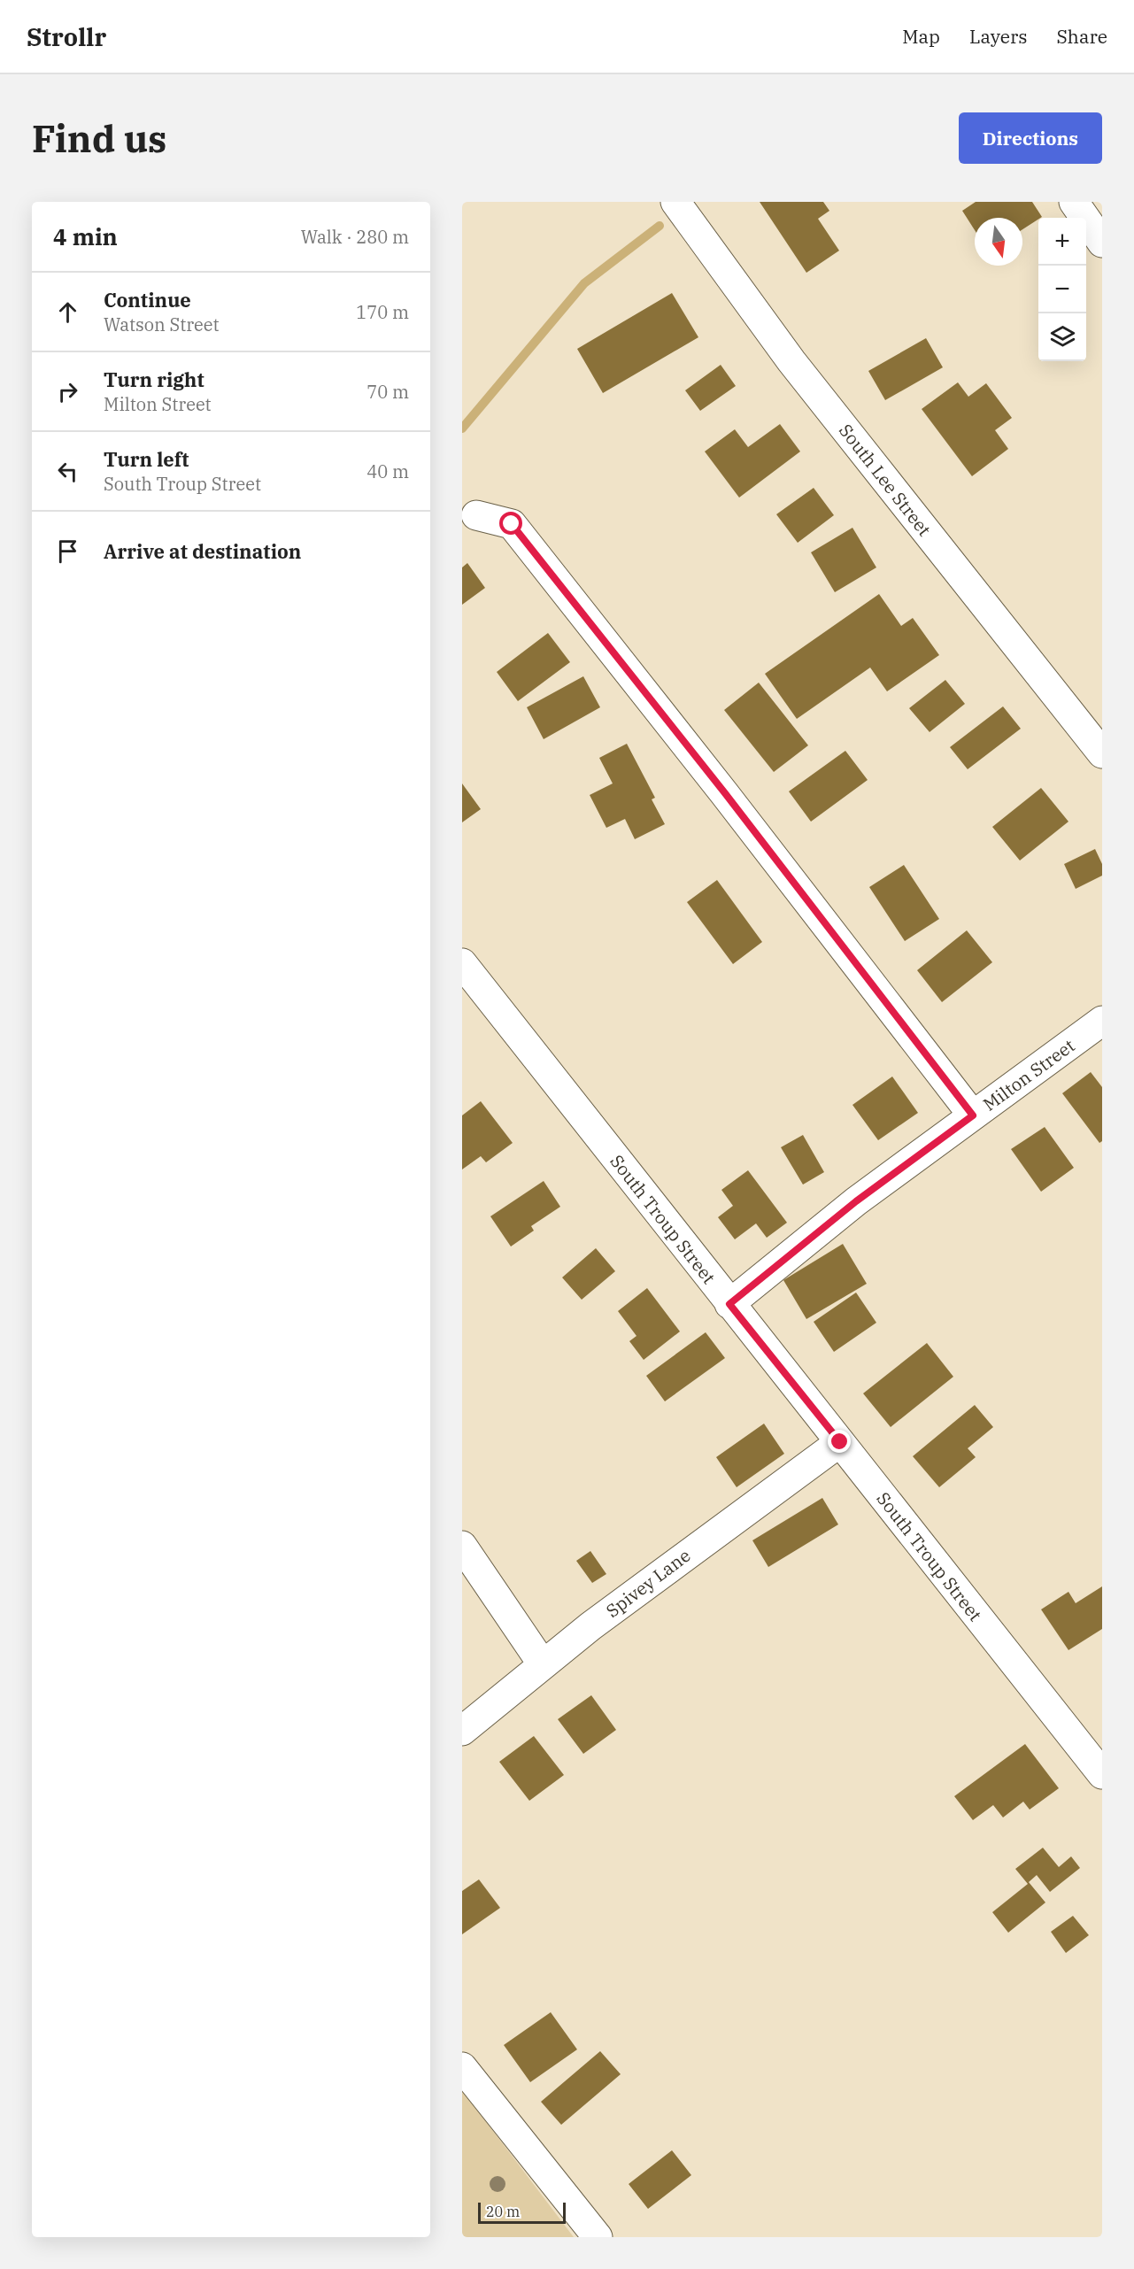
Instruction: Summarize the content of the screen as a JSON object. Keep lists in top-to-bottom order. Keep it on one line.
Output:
{"streets":{"street":["South Lee Street","Milton Street","South Troup Street","Spivey Lane"]},"crossings":[["Milton Street","South Troup Street"],["South Troup Street","Spivey Lane"]],"scale_bar":"20 m","north":"bottom","page":{"header":"Strollr","nav":["Map","Layers","Share"],"buttons":"Directions","title":"Find us","heading":["4 min","Walk · 280 m"],"map_buttons":["+","−"],"list":[["Continue","Watson Street","170 m"],["Turn right","Milton Street","70 m"],["Turn left","South Troup Street","40 m"],"Arrive at destination"],"scale":"20 m"}}
